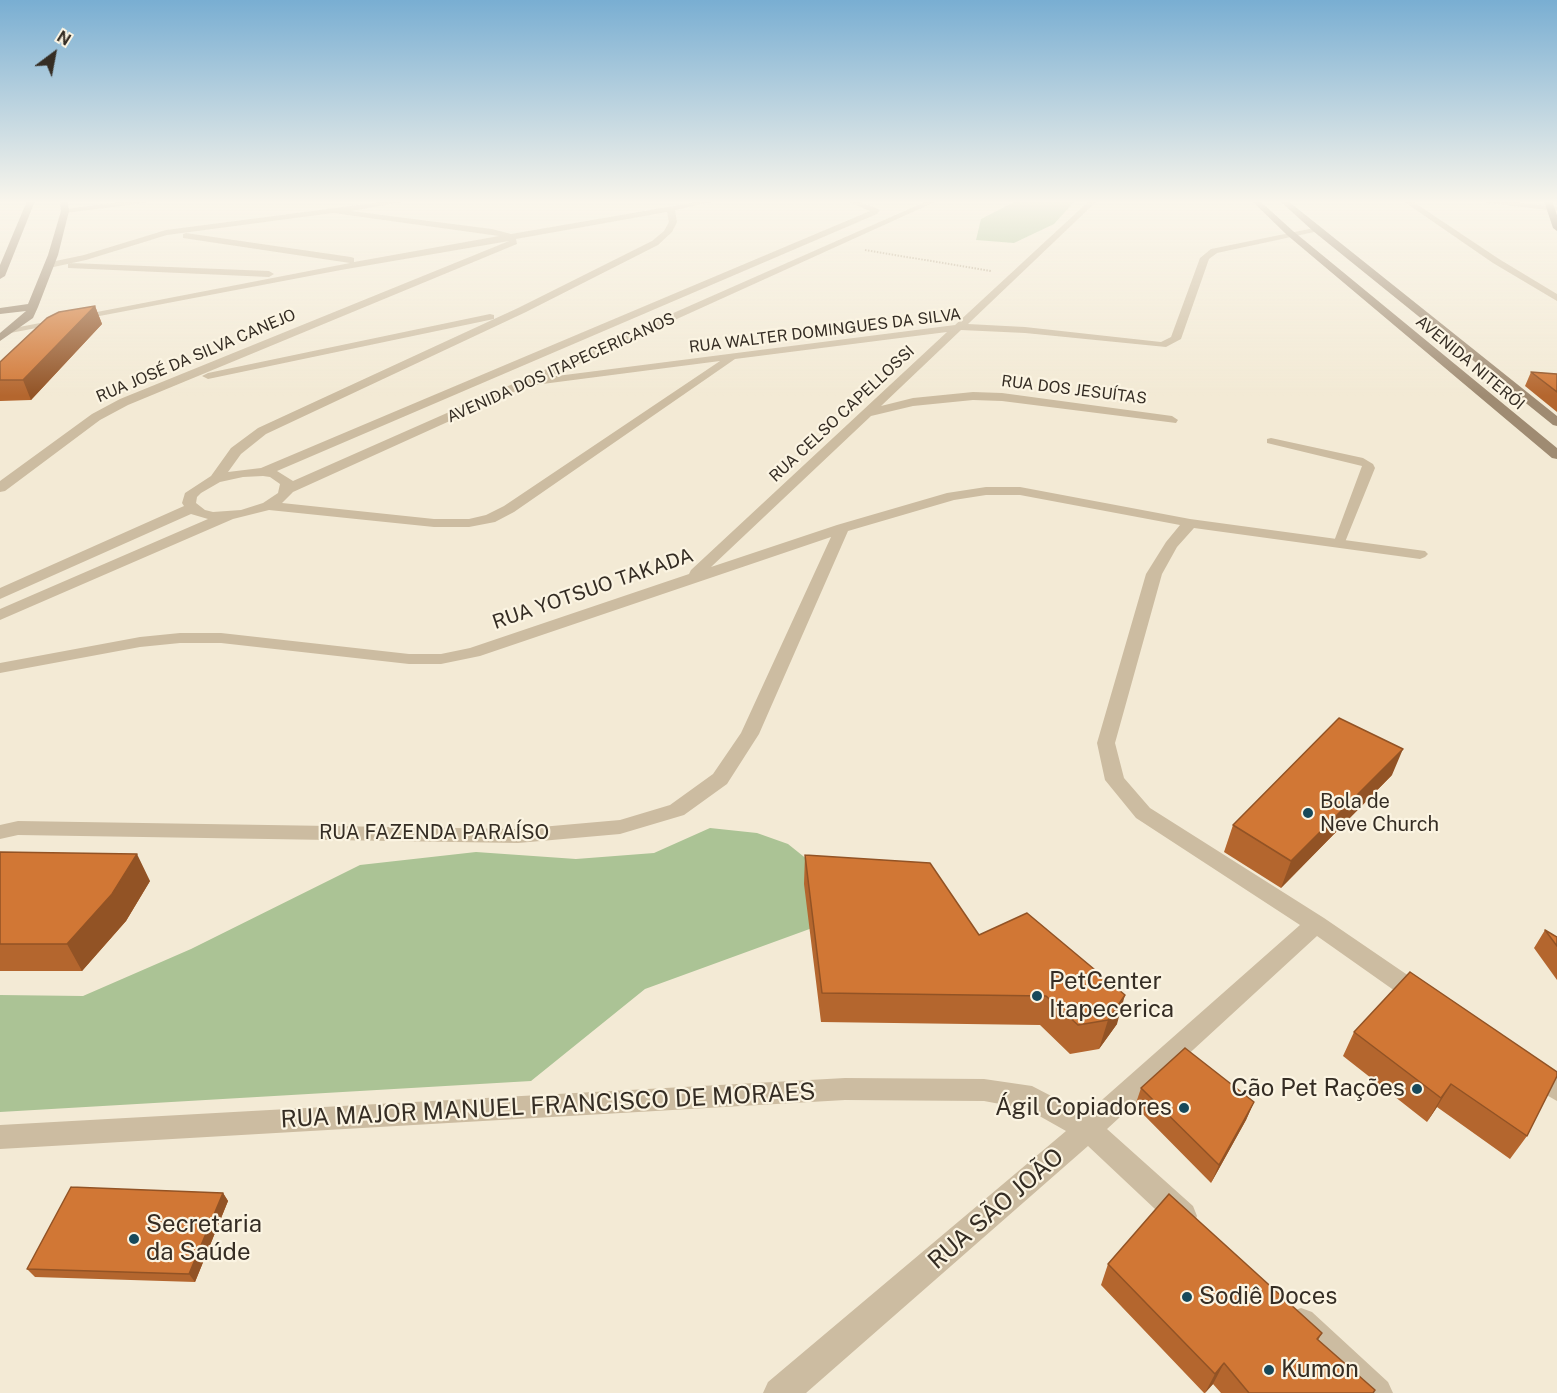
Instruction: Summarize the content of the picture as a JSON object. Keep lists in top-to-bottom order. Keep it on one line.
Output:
{"streets":{"main road":["AVENIDA NITERÓI"],"street":["RUA WALTER DOMINGUES DA SILVA","RUA JOSÉ DA SILVA CANEJO","AVENIDA DOS ITAPECERICANOS","RUA DOS JESUÍTAS","RUA CELSO CAPELLOSSI","RUA YOTSUO TAKADA","RUA FAZENDA PARAÍSO","RUA MAJOR MANUEL FRANCISCO DE MORAES","RUA SÃO JOÃO"]},"crossings":[["RUA WALTER DOMINGUES DA SILVA","AVENIDA DOS ITAPECERICANOS"],["RUA WALTER DOMINGUES DA SILVA","RUA CELSO CAPELLOSSI"],["RUA DOS JESUÍTAS","RUA CELSO CAPELLOSSI"],["RUA CELSO CAPELLOSSI","RUA YOTSUO TAKADA"],["RUA YOTSUO TAKADA","RUA FAZENDA PARAÍSO"],["RUA MAJOR MANUEL FRANCISCO DE MORAES","RUA SÃO JOÃO"]],"places":["Bola de Neve Church","PetCenter Itapecerica","Cão Pet Rações","Ágil Copiadores","Secretaria da Saúde","Sodiê Doces","Kumon"],"north":"top right"}
